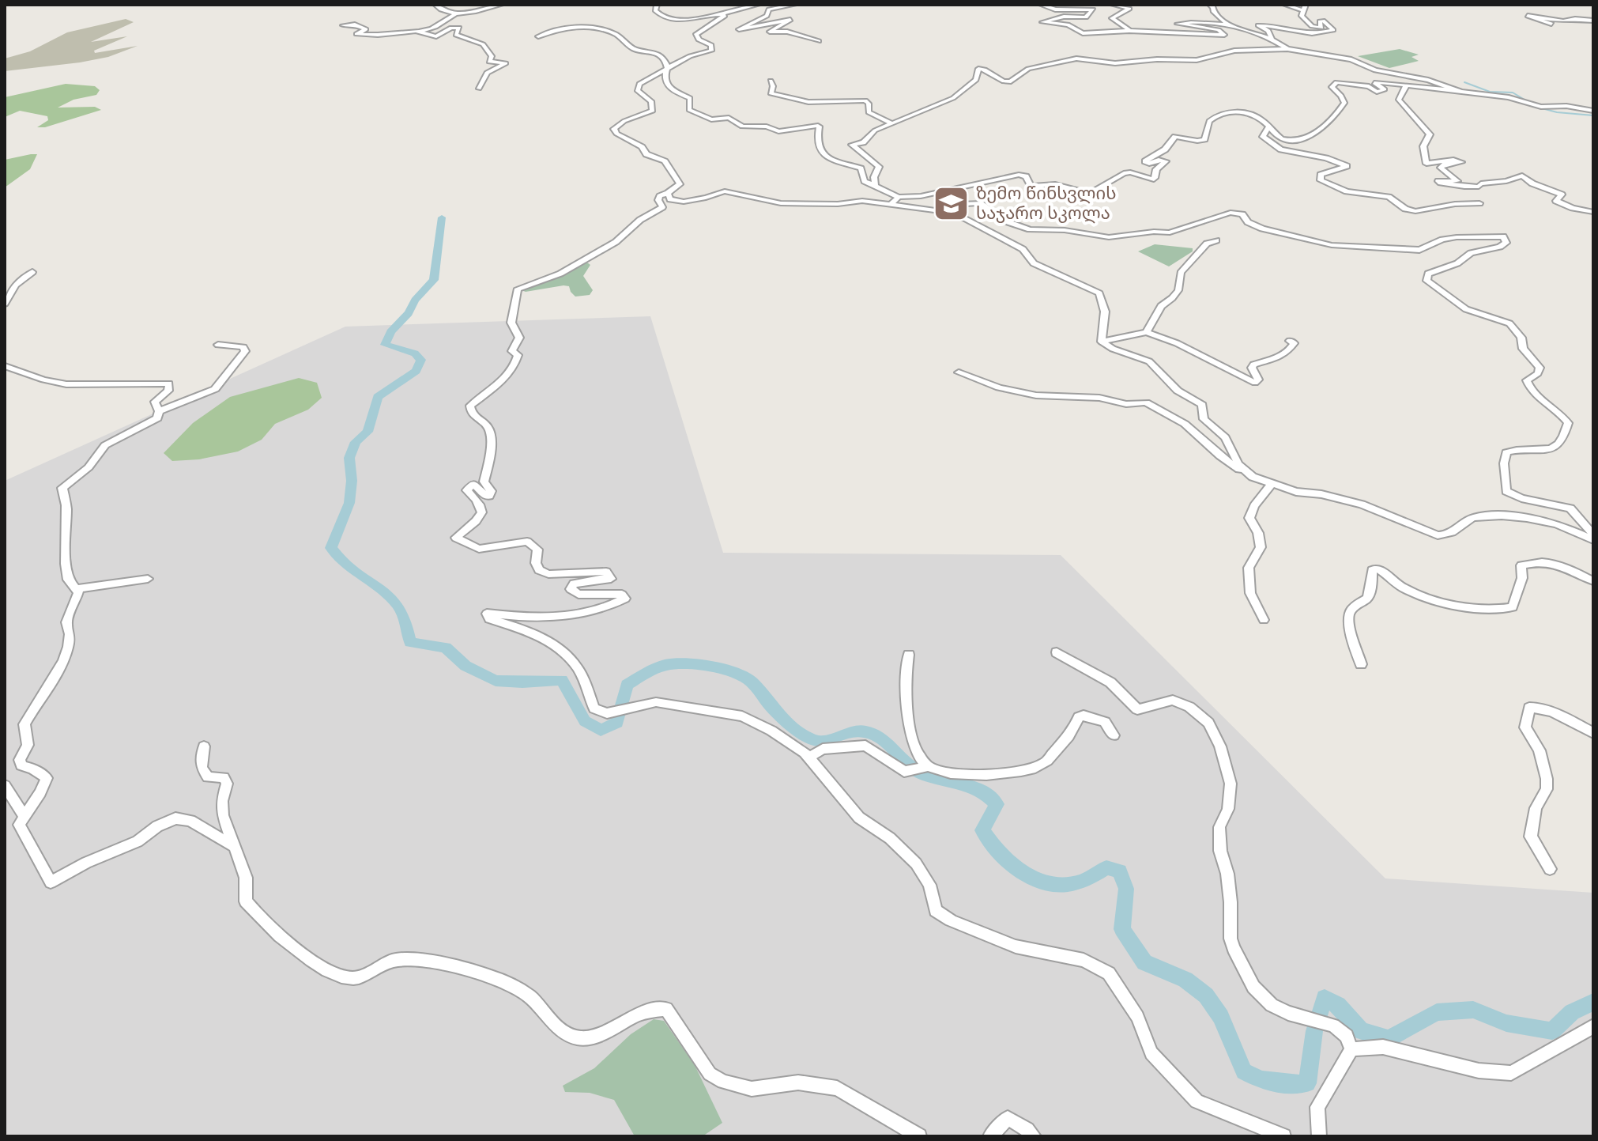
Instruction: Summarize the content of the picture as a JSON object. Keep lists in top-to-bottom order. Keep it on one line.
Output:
{"places":{"school or university":["ზემო წინსვლის საჯარო სკოლა"]}}
